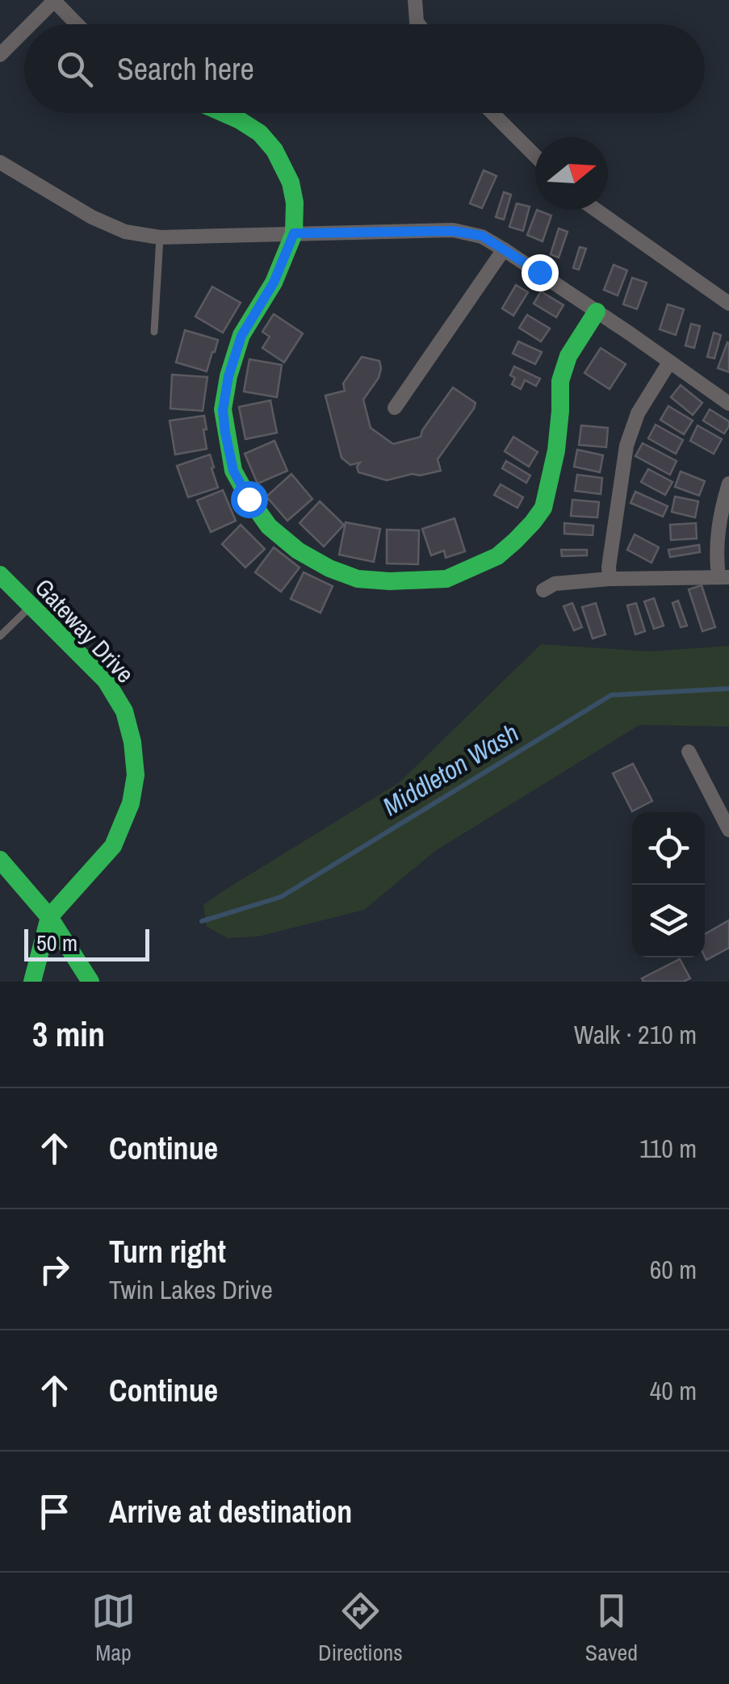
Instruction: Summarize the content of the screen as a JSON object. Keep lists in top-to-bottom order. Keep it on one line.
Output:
{"streets":{"street":["Gateway Drive"]},"water":["Middleton Wash"],"scale_bar":"50 m","north":"right","page":{"search":"Search here","scale":"50 m","heading":["3 min","Walk · 210 m"],"list":[["Continue","110 m"],["Turn right","Twin Lakes Drive","60 m"],["Continue","40 m"],"Arrive at destination"],"nav":["Map","Directions","Saved"]}}
